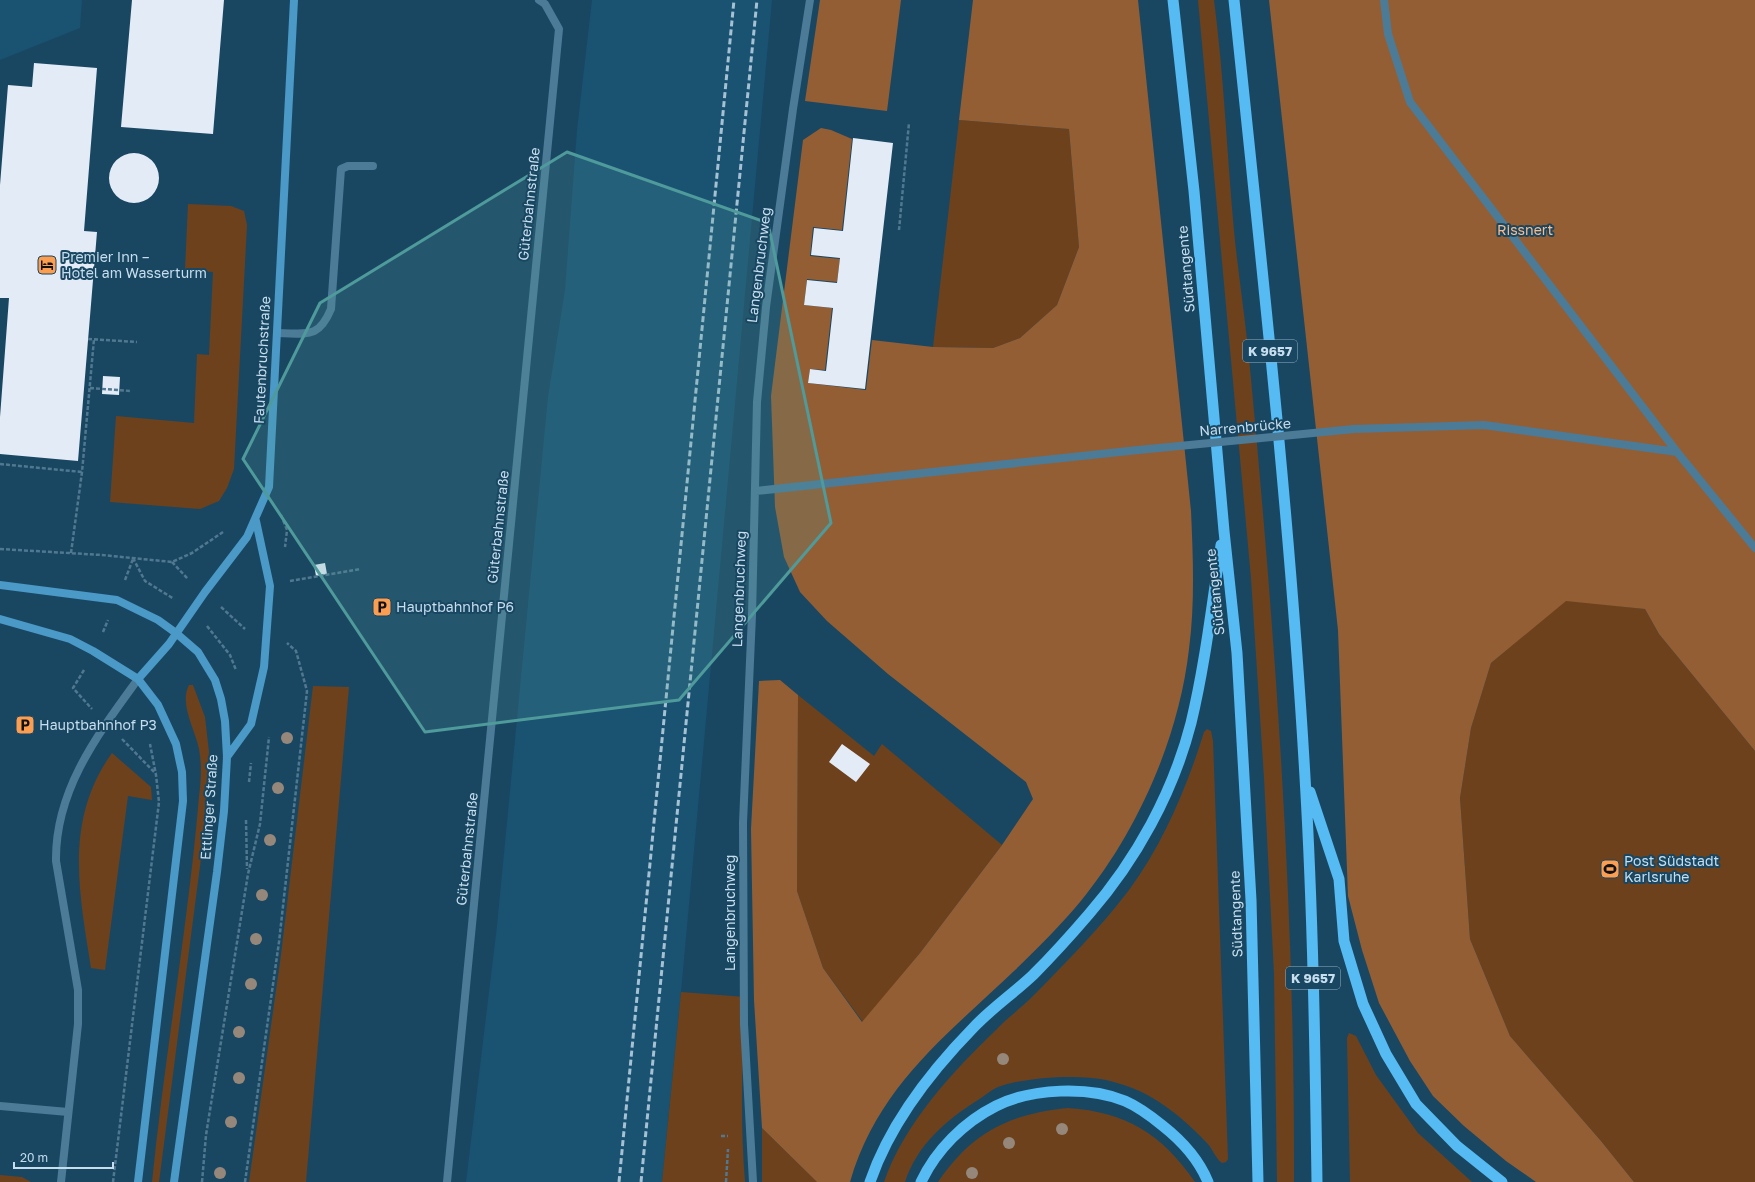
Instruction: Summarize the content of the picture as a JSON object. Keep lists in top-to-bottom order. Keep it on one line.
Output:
{"streets":{"highway":["Südtangente","K 9657"],"main road":["Fautenbruchstraße","Ettlinger Straße"],"street":["Güterbahnstraße","Langenbruchweg","Narrenbrücke"]},"crossings":[["Langenbruchweg","Narrenbrücke"],["Fautenbruchstraße","Ettlinger Straße"]],"parks":["Rissnert"],"places":{"hotel":["Premier Inn – Hotel am Wasserturm"],"parking":["Hauptbahnhof P6","Hauptbahnhof P3"],"sports":["Post Südstadt Karlsruhe"]},"scale_bar":"20 m"}
